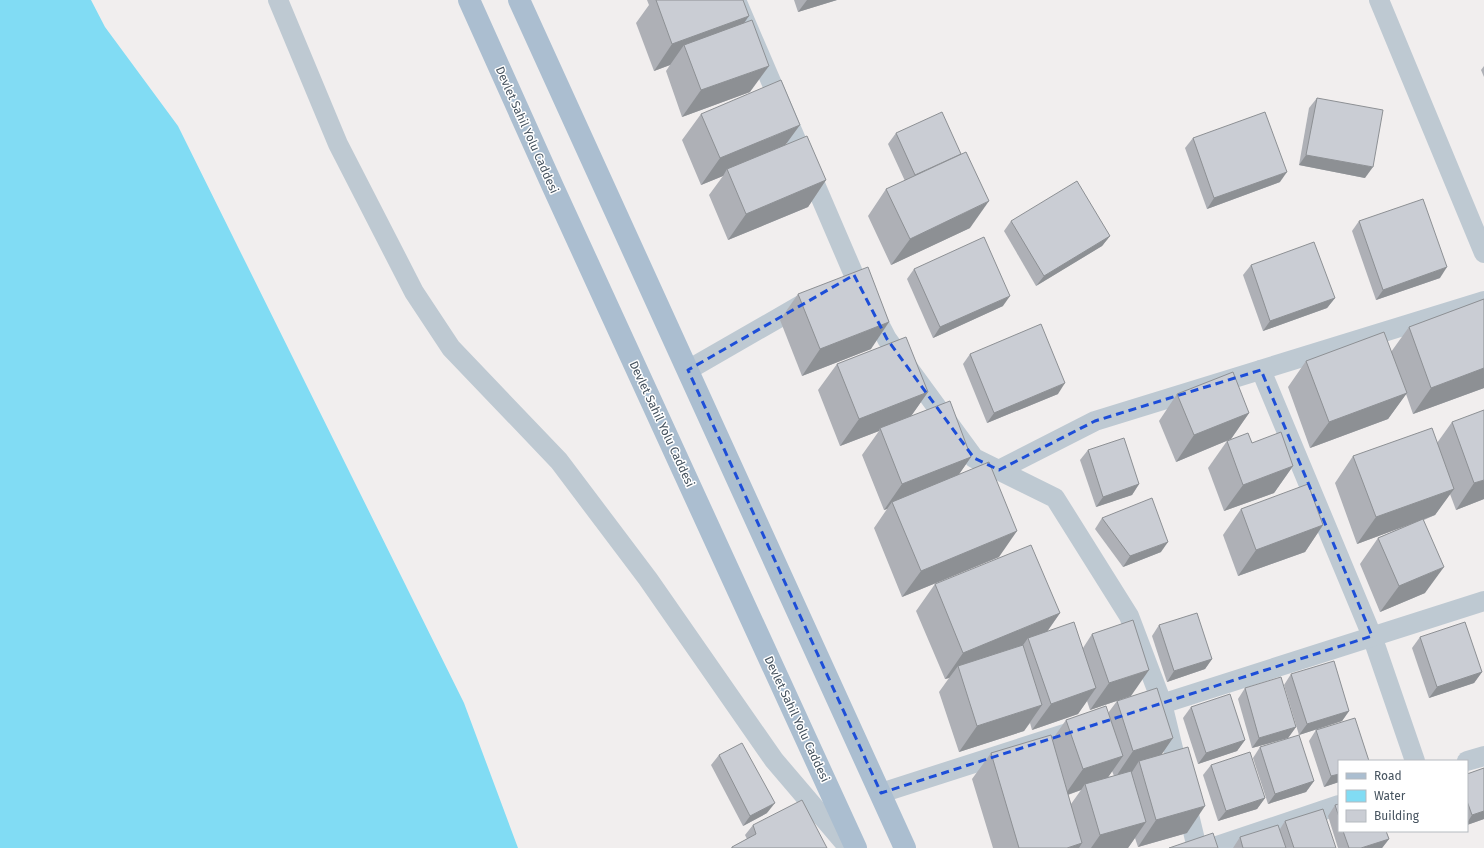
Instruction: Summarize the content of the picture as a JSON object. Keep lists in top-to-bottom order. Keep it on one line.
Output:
{"streets":{"main road":["Devlet Sahil Yolu Caddesi"]},"legend":["Road","Water","Building"]}
